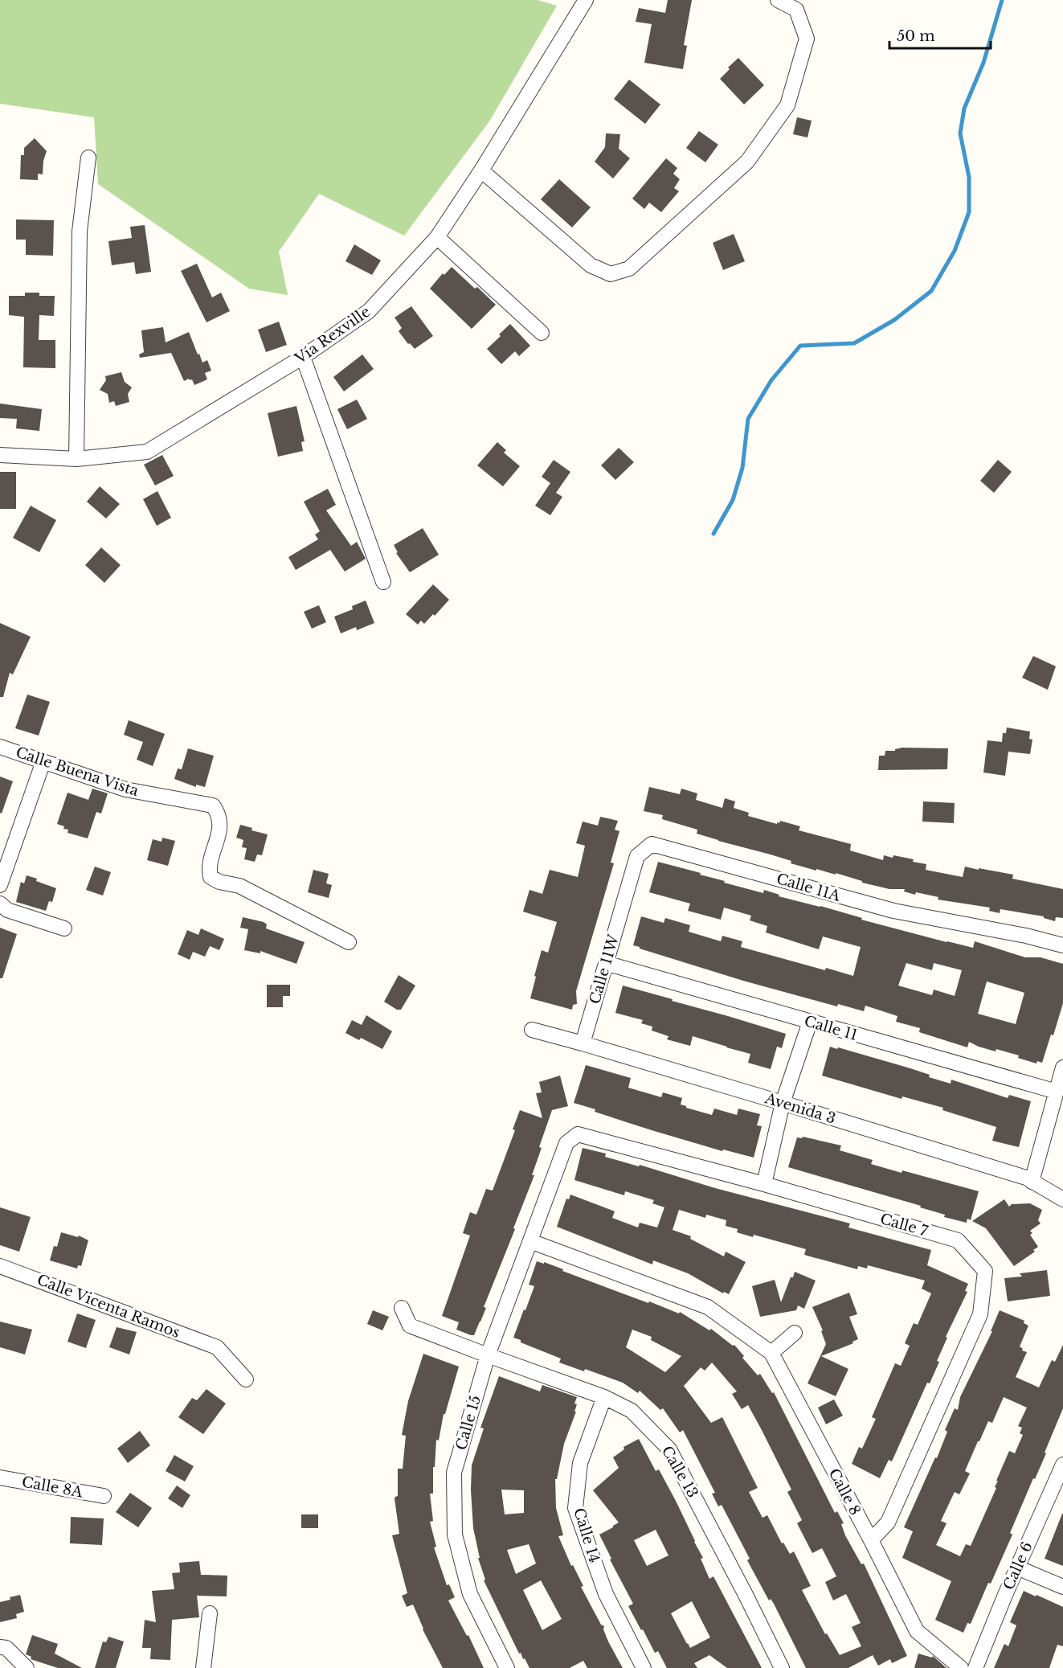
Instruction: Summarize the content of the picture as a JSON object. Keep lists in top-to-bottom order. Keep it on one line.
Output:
{"streets":{"street":["Vía Rexville","Calle Buena Vista","Calle 11A","Calle 11W","Calle 11","Avenida 3","Calle 7","Calle Vicenta Ramos","Calle 15","Calle 13","Calle 8A","Calle 8","Calle 14","Calle 6"]},"crossings":[["Calle 11A","Calle 11W"],["Calle 11W","Calle 11"],["Calle 11W","Avenida 3"],["Calle 7","Calle 15"],["Calle 7","Calle 8"],["Calle 15","Calle 13"],["Calle 15","Calle 8"],["Calle 13","Calle 14"]],"scale_bar":"50 m"}
